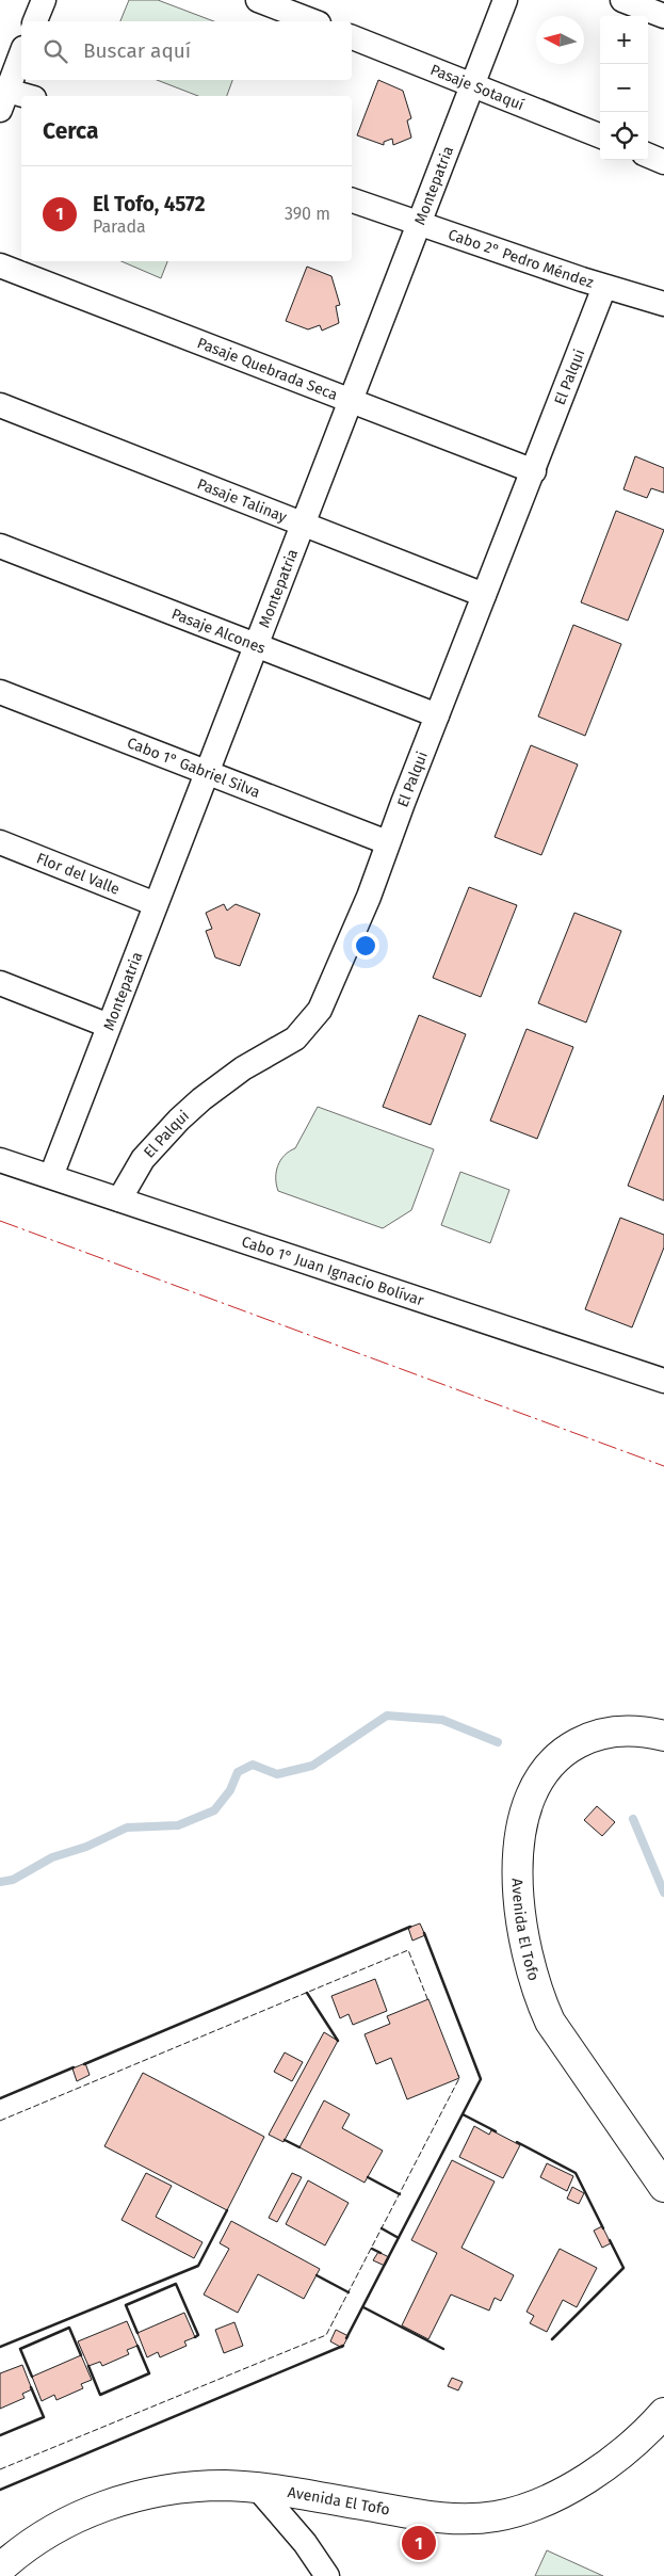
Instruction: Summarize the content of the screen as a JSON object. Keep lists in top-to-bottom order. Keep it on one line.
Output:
{"streets":{"street":["Pasaje Sotaquí","Montepatria","Cabo 2° Pedro Méndez","Pasaje Quebrada Seca","El Palqui","Pasaje Talinay","Pasaje Alcones","Cabo 1° Gabriel Silva","Flor del Valle","Cabo 1° Juan Ignacio Bolívar","Avenida El Tofo"]},"crossings":[["Pasaje Sotaquí","Montepatria"],["Montepatria","Cabo 2° Pedro Méndez"],["Montepatria","Pasaje Quebrada Seca"],["Montepatria","Pasaje Talinay"],["Montepatria","Pasaje Alcones"],["Montepatria","Cabo 1° Gabriel Silva"],["Montepatria","Flor del Valle"],["Montepatria","Cabo 1° Juan Ignacio Bolívar"],["Cabo 2° Pedro Méndez","El Palqui"],["Pasaje Quebrada Seca","El Palqui"],["El Palqui","Pasaje Talinay"],["El Palqui","Pasaje Alcones"],["El Palqui","Cabo 1° Gabriel Silva"],["El Palqui","Cabo 1° Juan Ignacio Bolívar"]],"north":"left","page":{"map_buttons":["+","−"],"search":"Buscar aquí","heading":"Cerca","list":[{"mark":"1","name":"El Tofo, 4572","note":"Parada","value":"390 m"}],"pins":"1"}}
